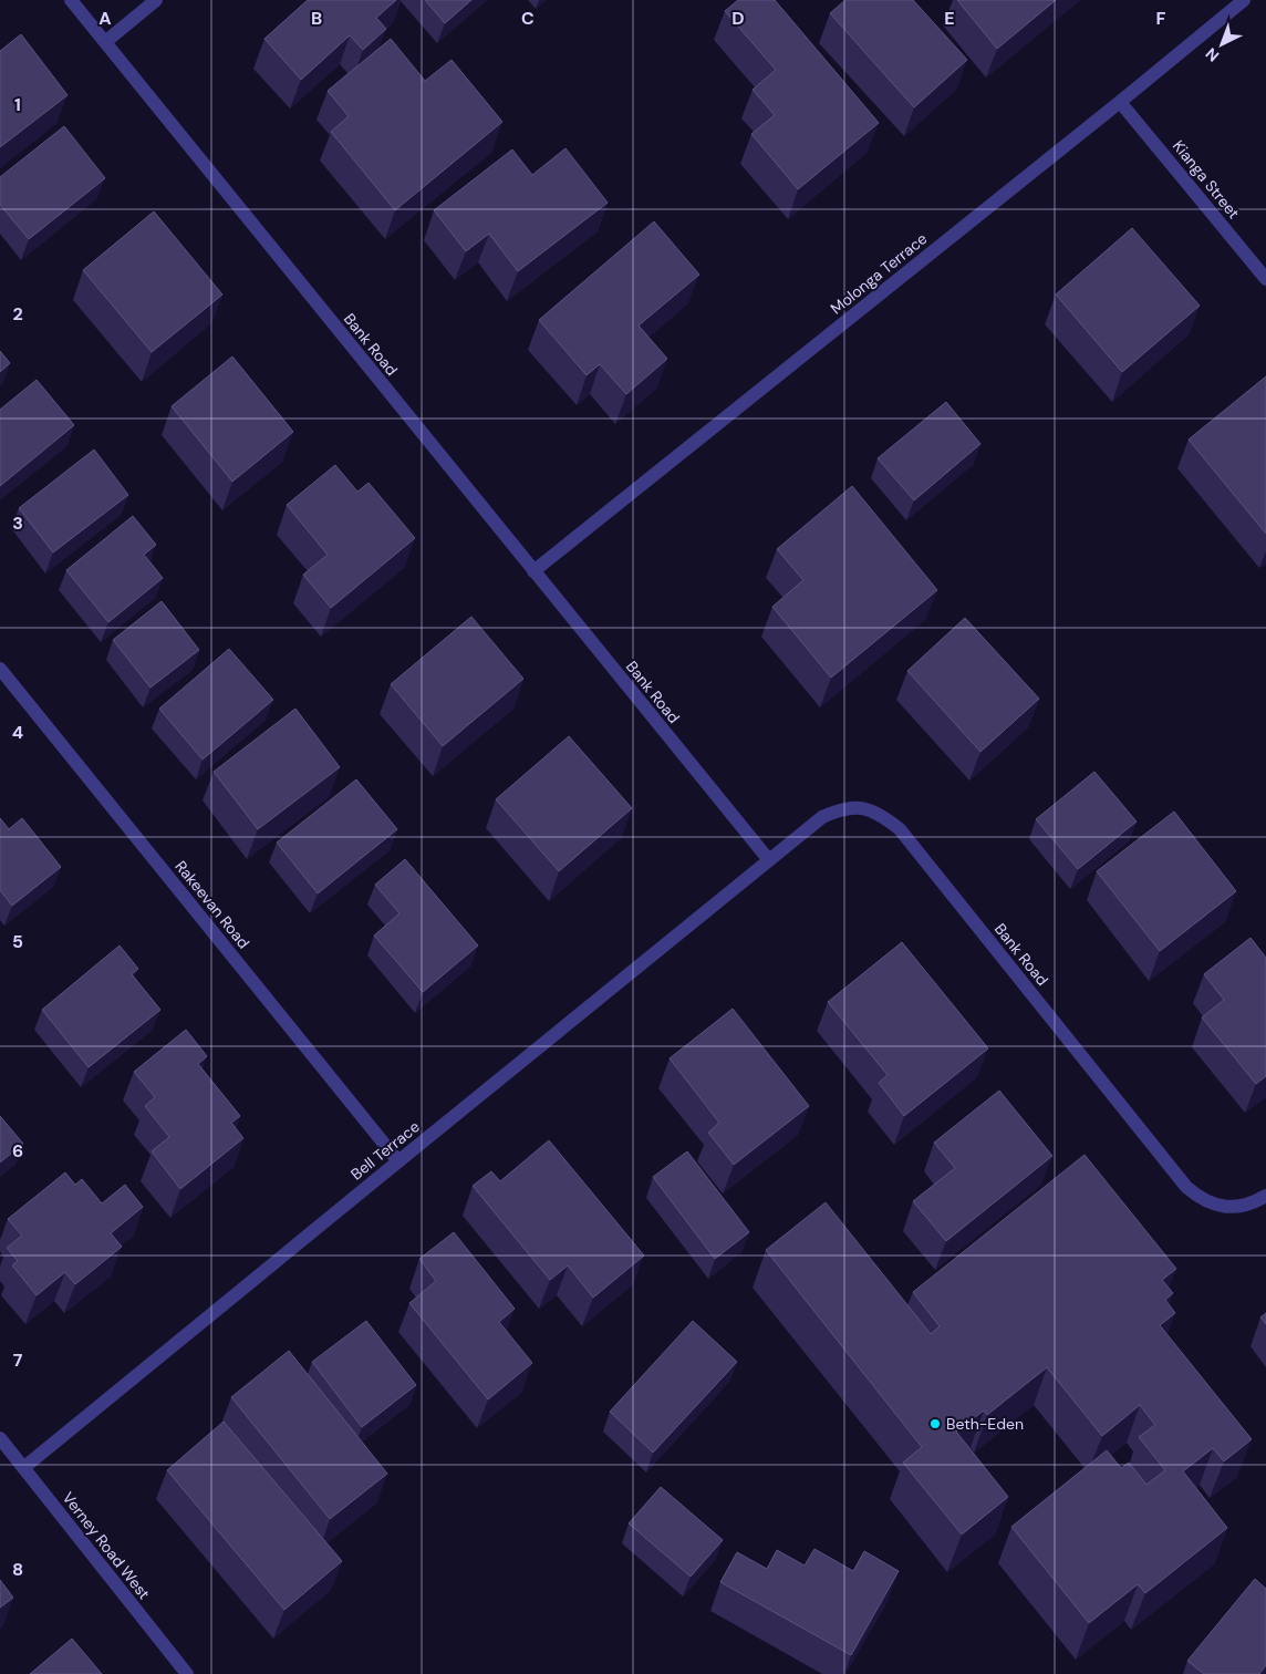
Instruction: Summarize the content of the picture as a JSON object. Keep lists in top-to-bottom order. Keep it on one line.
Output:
{"streets":{"street":["Kianga Street","Molonga Terrace","Bank Road","Rakeevan Road","Bell Terrace","Verney Road West"]},"crossings":[["Kianga Street","Molonga Terrace"],["Molonga Terrace","Bank Road"],["Bank Road","Bell Terrace"],["Rakeevan Road","Bell Terrace"],["Bell Terrace","Verney Road West"]],"places":["Beth-Eden"],"north":"bottom left","grid":{"columns":["A","B","C","D","E","F"],"rows":["1","2","3","4","5","6","7","8"]}}
